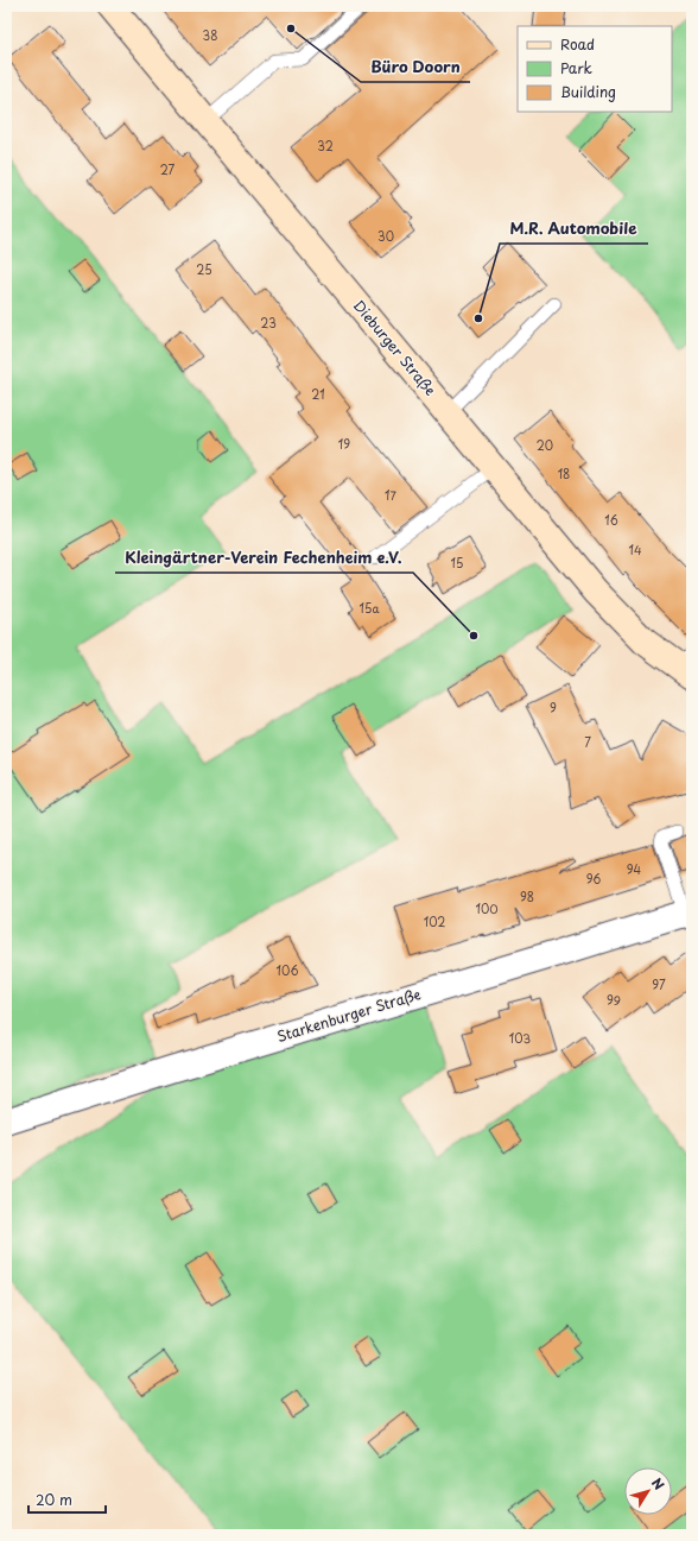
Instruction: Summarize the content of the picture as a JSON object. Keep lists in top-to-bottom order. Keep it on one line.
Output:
{"streets":{"street":["Dieburger Straße","Starkenburger Straße"]},"places":["Büro Doorn","M.R. Automobile","Kleingärtner-Verein Fechenheim e.V."],"house_numbers":["38","32","27","30","25","23","21","19","20","18","17","16","14","15","15a","9","7","94","96","98","100","102","106","97","99","103"],"legend":["Road","Park","Building"],"scale_bar":"20 m","north":"top right"}
